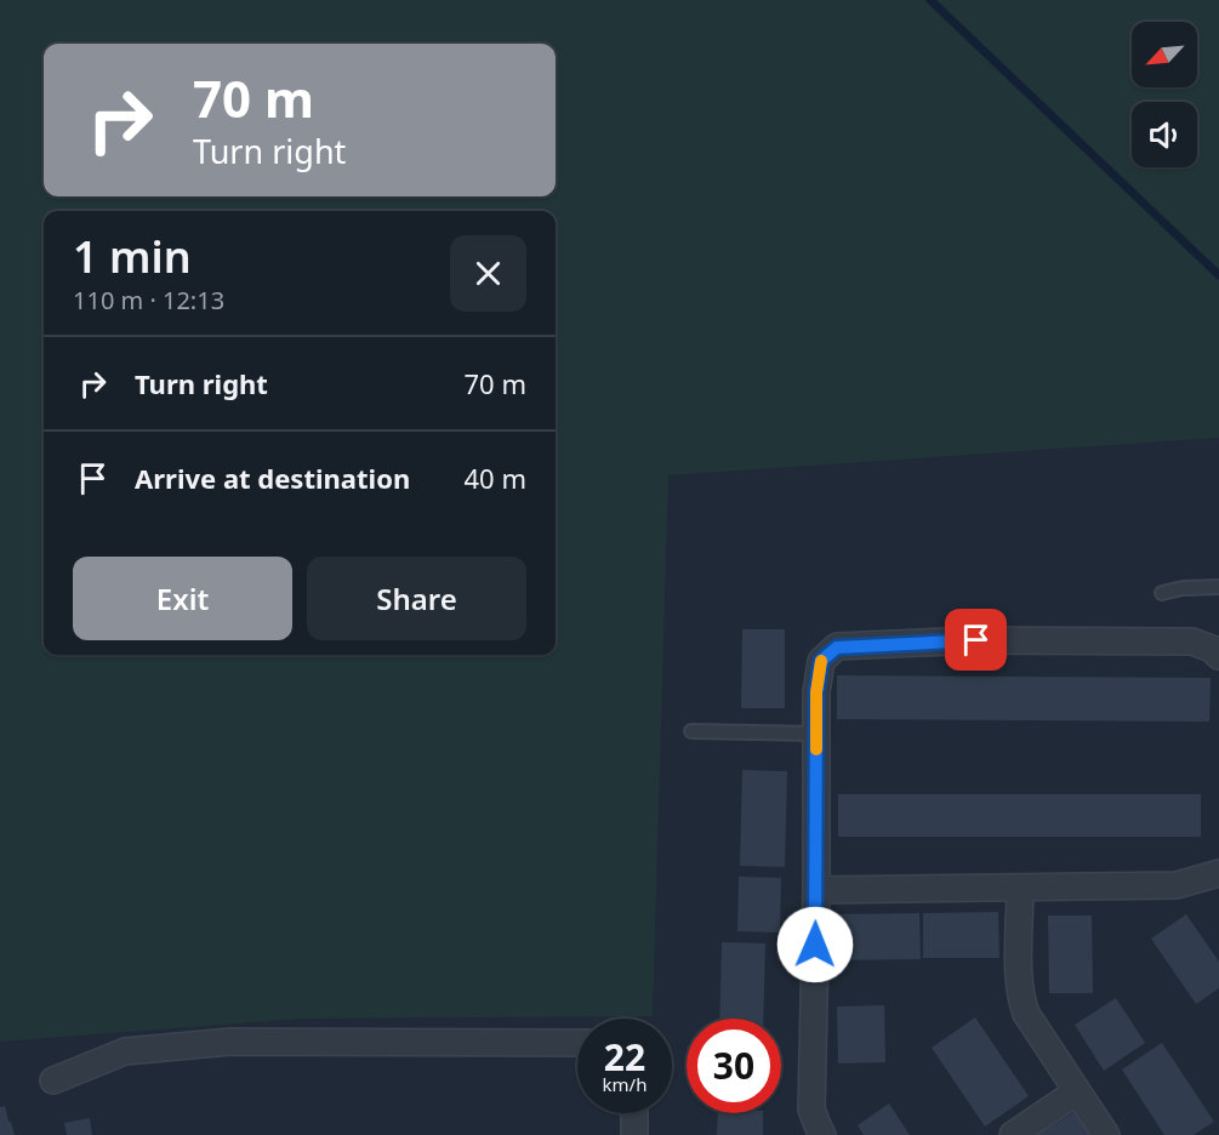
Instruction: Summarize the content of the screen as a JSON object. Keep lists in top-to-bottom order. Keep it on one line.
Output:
{"north":"bottom left","page":{"turn":["70 m","Turn right"],"heading":["1 min","110 m · 12:13"],"list":[{"name":"Turn right","value":"70 m"},{"name":"Arrive at destination","value":"40 m"}],"buttons":["Exit","Share"],"speed":"22 km/h","limit":"30"}}
